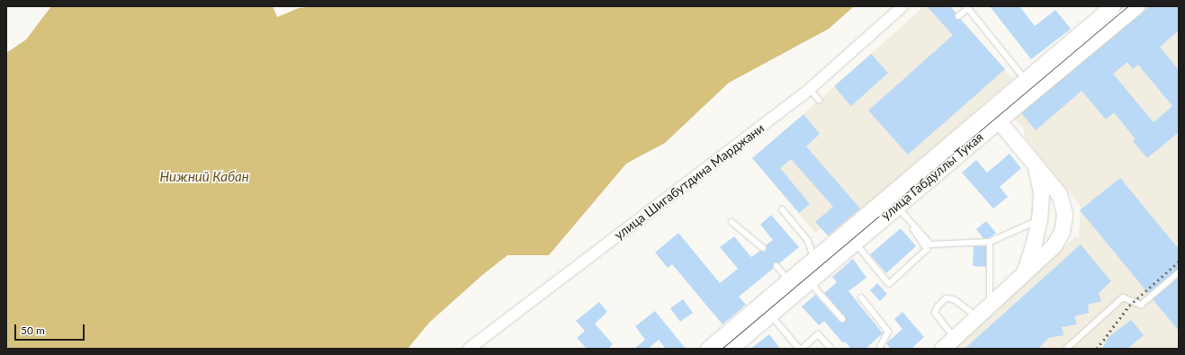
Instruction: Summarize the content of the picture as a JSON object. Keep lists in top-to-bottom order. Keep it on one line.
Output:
{"streets":{"main road":["улица Габдуллы Тукая"],"street":["улица Шигабутдина Марджани"]},"water":["Нижний Кабан"],"scale_bar":"50 m"}
